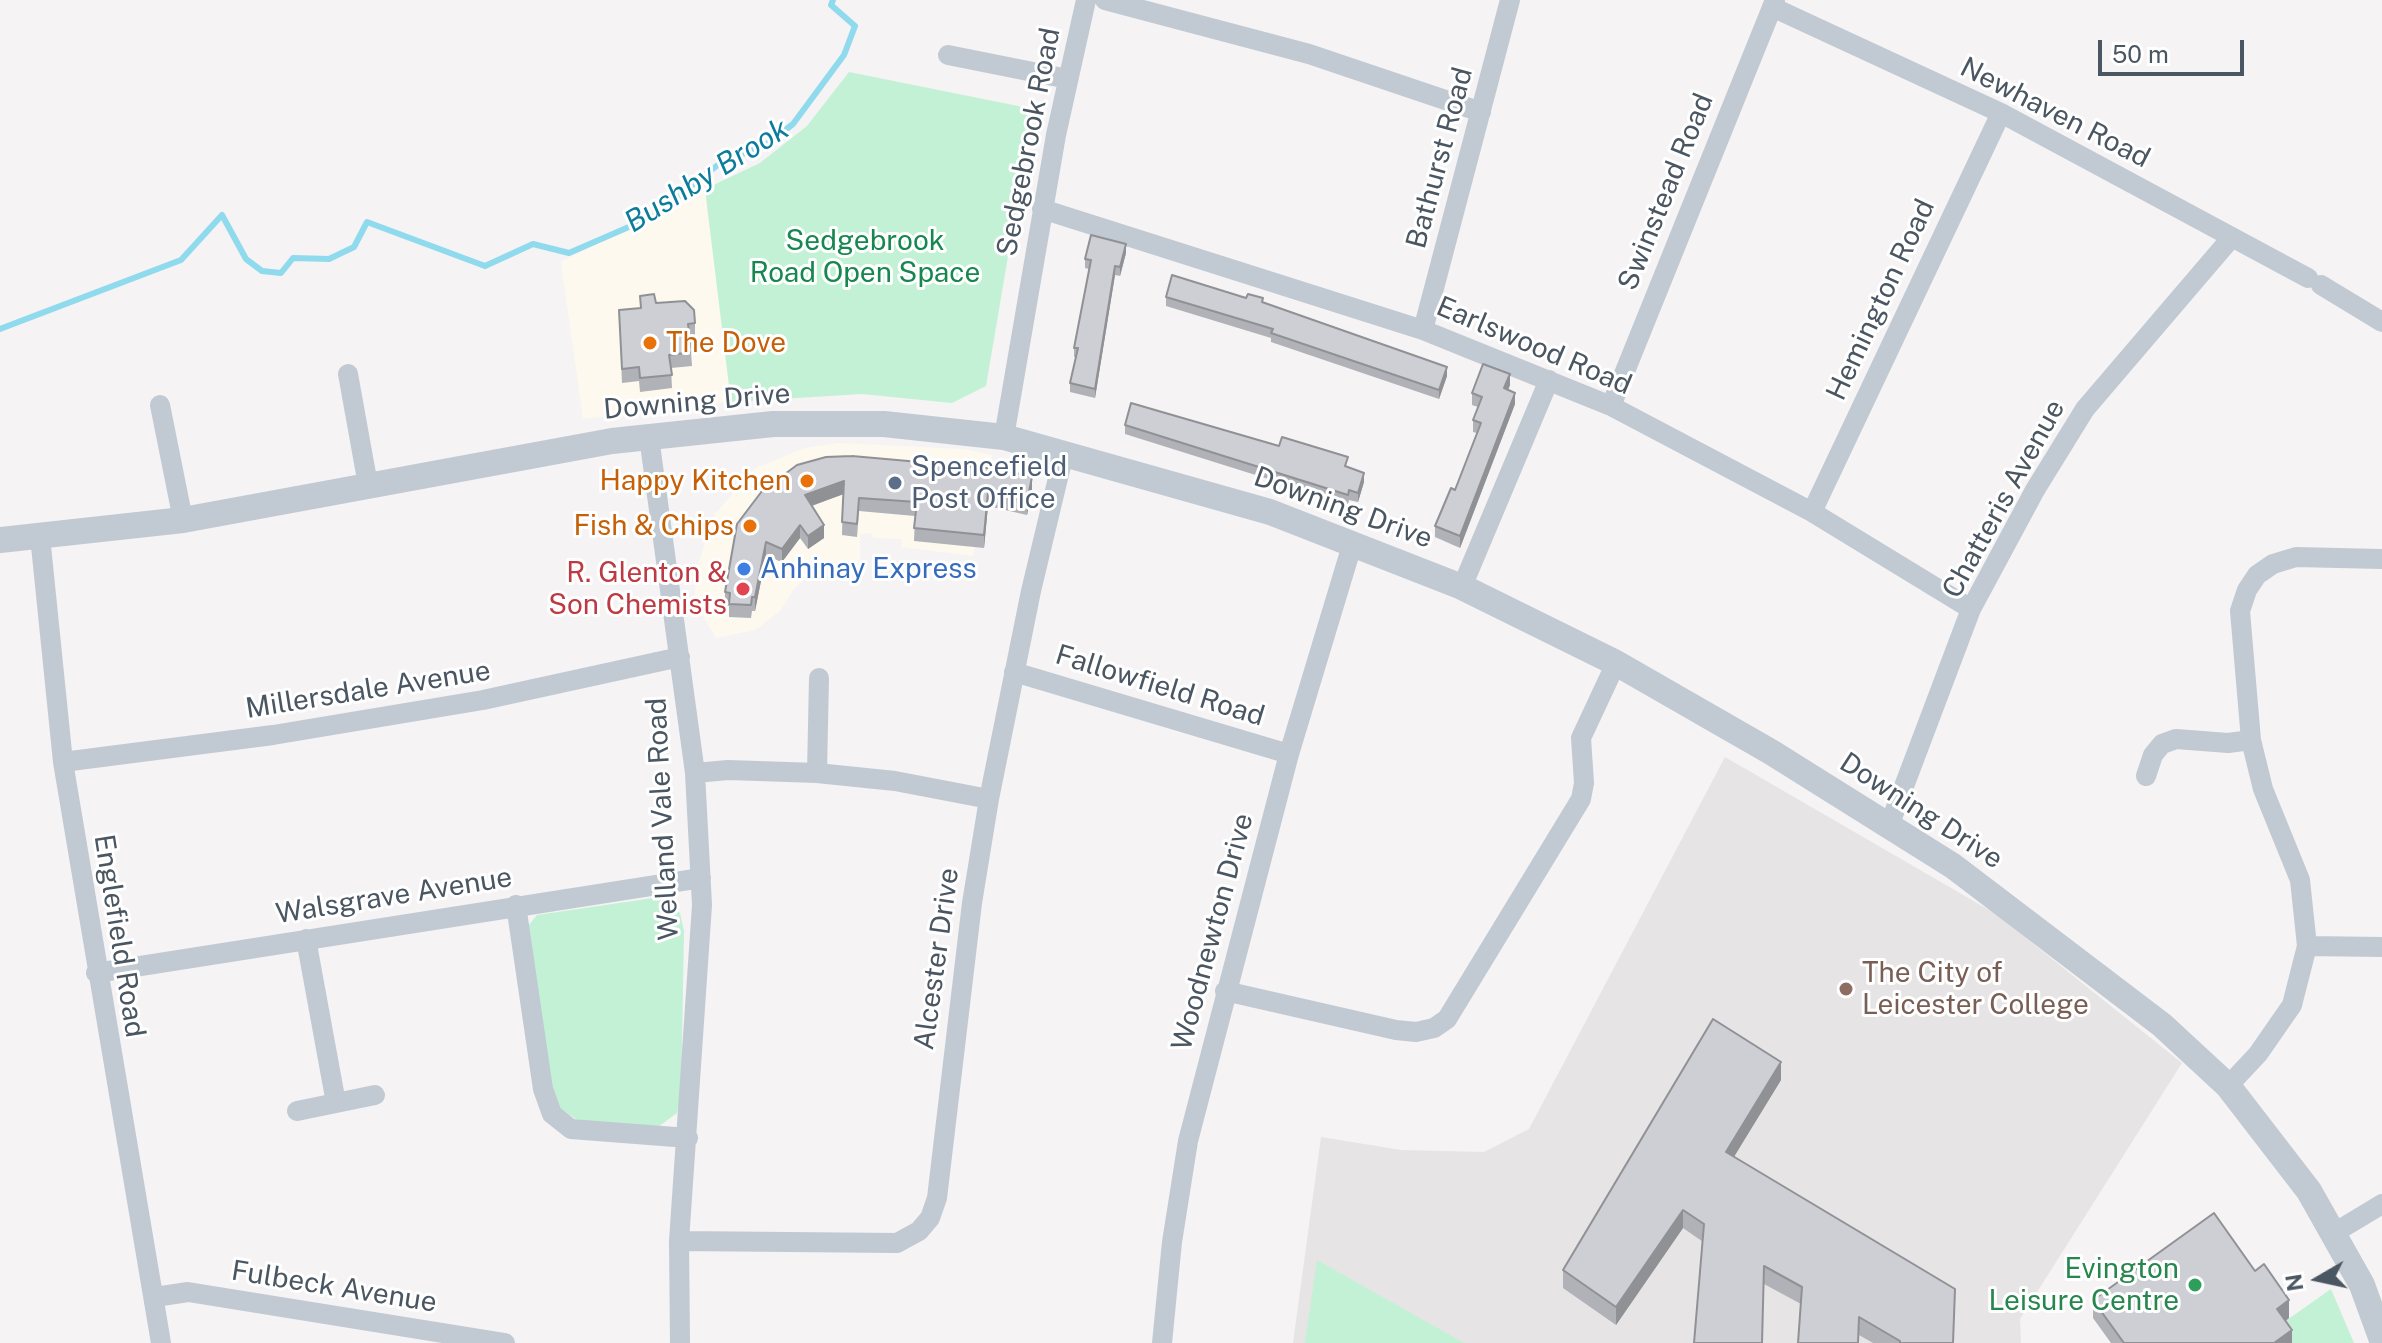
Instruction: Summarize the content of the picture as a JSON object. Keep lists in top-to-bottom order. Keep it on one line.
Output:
{"streets":{"street":["Newhaven Road","Sedgebrook Road","Bathurst Road","Swinstead Road","Hemington Road","Earlswood Road","Downing Drive","Chatteris Avenue","Fallowfield Road","Millersdale Avenue","Welland Vale Road","Walsgrave Avenue","Woodnewton Drive","Englefield Road","Alcester Drive","Fulbeck Avenue"]},"crossings":[["Newhaven Road","Swinstead Road"],["Newhaven Road","Hemington Road"],["Newhaven Road","Chatteris Avenue"],["Sedgebrook Road","Earlswood Road"],["Sedgebrook Road","Downing Drive"],["Bathurst Road","Earlswood Road"],["Swinstead Road","Earlswood Road"],["Hemington Road","Earlswood Road"],["Earlswood Road","Chatteris Avenue"],["Downing Drive","Chatteris Avenue"],["Downing Drive","Welland Vale Road"],["Downing Drive","Woodnewton Drive"],["Downing Drive","Englefield Road"],["Downing Drive","Alcester Drive"],["Fallowfield Road","Woodnewton Drive"],["Fallowfield Road","Alcester Drive"],["Millersdale Avenue","Welland Vale Road"],["Millersdale Avenue","Englefield Road"],["Welland Vale Road","Walsgrave Avenue"],["Welland Vale Road","Alcester Drive"],["Walsgrave Avenue","Englefield Road"],["Englefield Road","Fulbeck Avenue"]],"water":["Bushby Brook"],"parks":["Sedgebrook Road Open Space"],"places":["The Dove","Happy Kitchen","Spencefield Post Office","Fish & Chips","Anhinay Express","R. Glenton & Son Chemists","The City of Leicester College","Evington Leisure Centre"],"scale_bar":"50 m","north":"left"}
